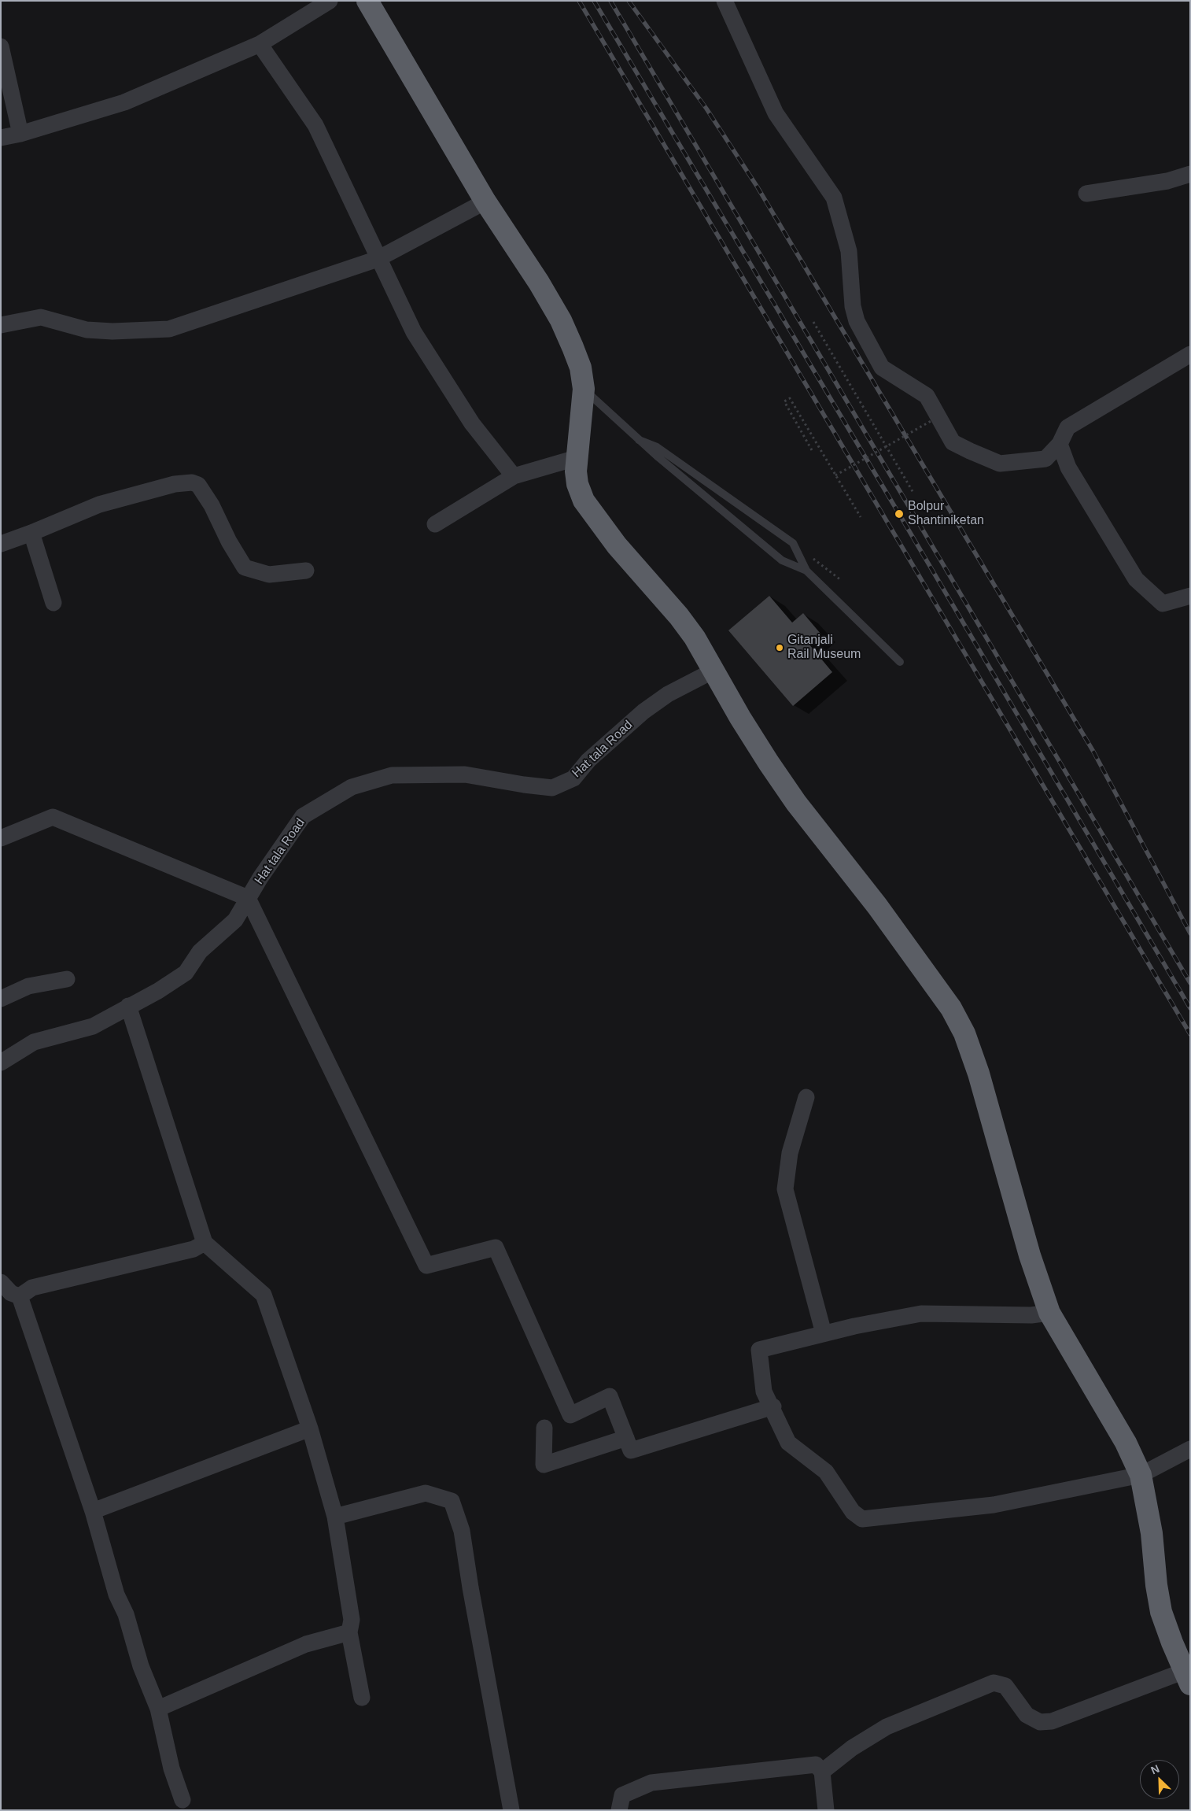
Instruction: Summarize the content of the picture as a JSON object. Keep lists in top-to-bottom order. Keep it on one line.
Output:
{"streets":{"street":["Hat tala Road"]},"places":["Bolpur Shantiniketan","Gitanjali Rail Museum"],"north":"top left"}
